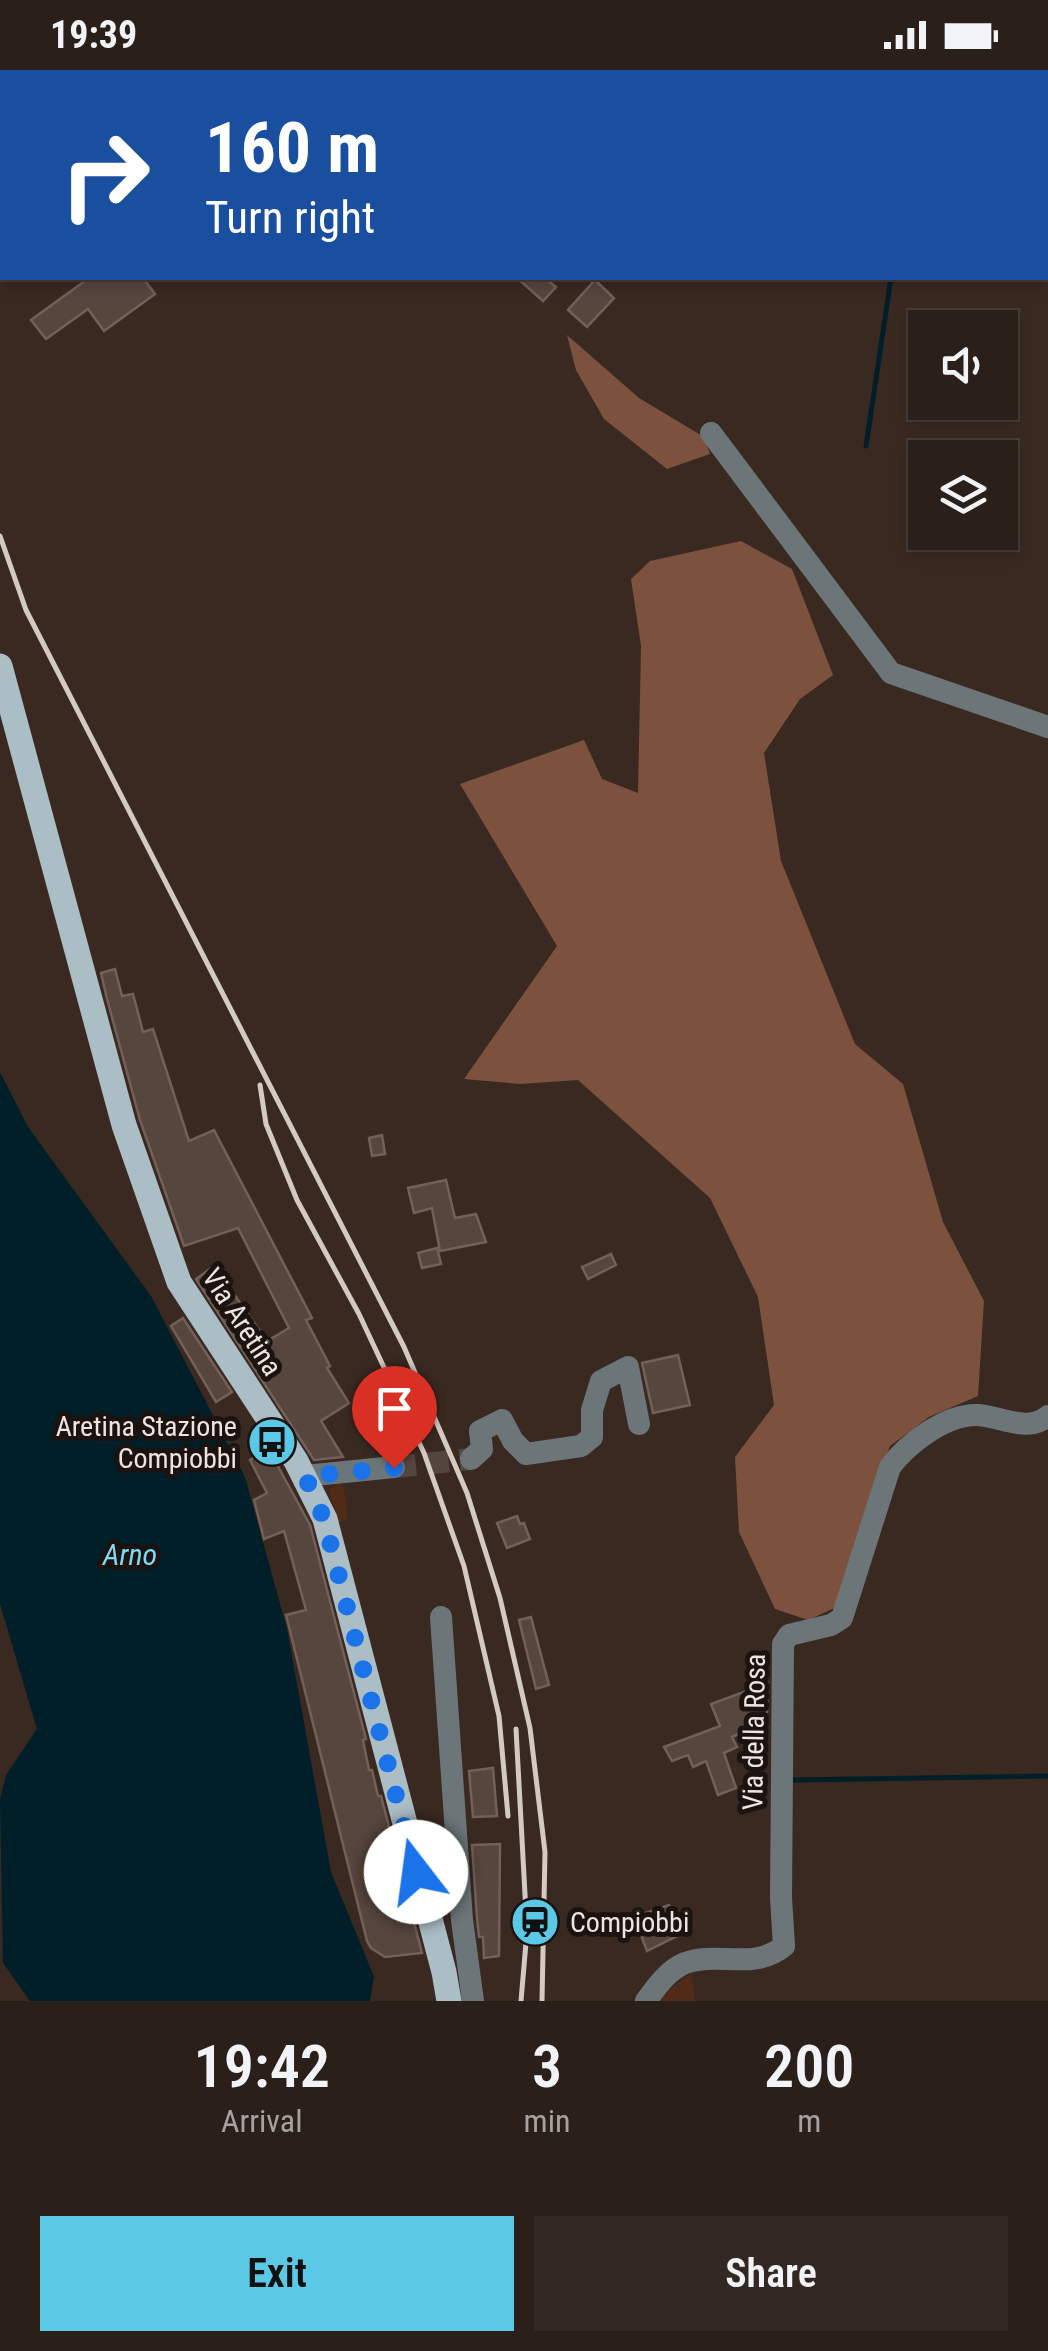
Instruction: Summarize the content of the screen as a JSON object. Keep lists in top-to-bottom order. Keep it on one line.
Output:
{"streets":{"main road":["Via Aretina"],"street":["Via della Rosa"]},"water":["Arno"],"places":{"bus stop":["Aretina Stazione Compiobbi"],"station":["Compiobbi"]},"page":{"status":"19:39","turn":["160 m","Turn right"],"eta":["19:42","Arrival","3","min","200","m"],"buttons":["Exit","Share"]}}
